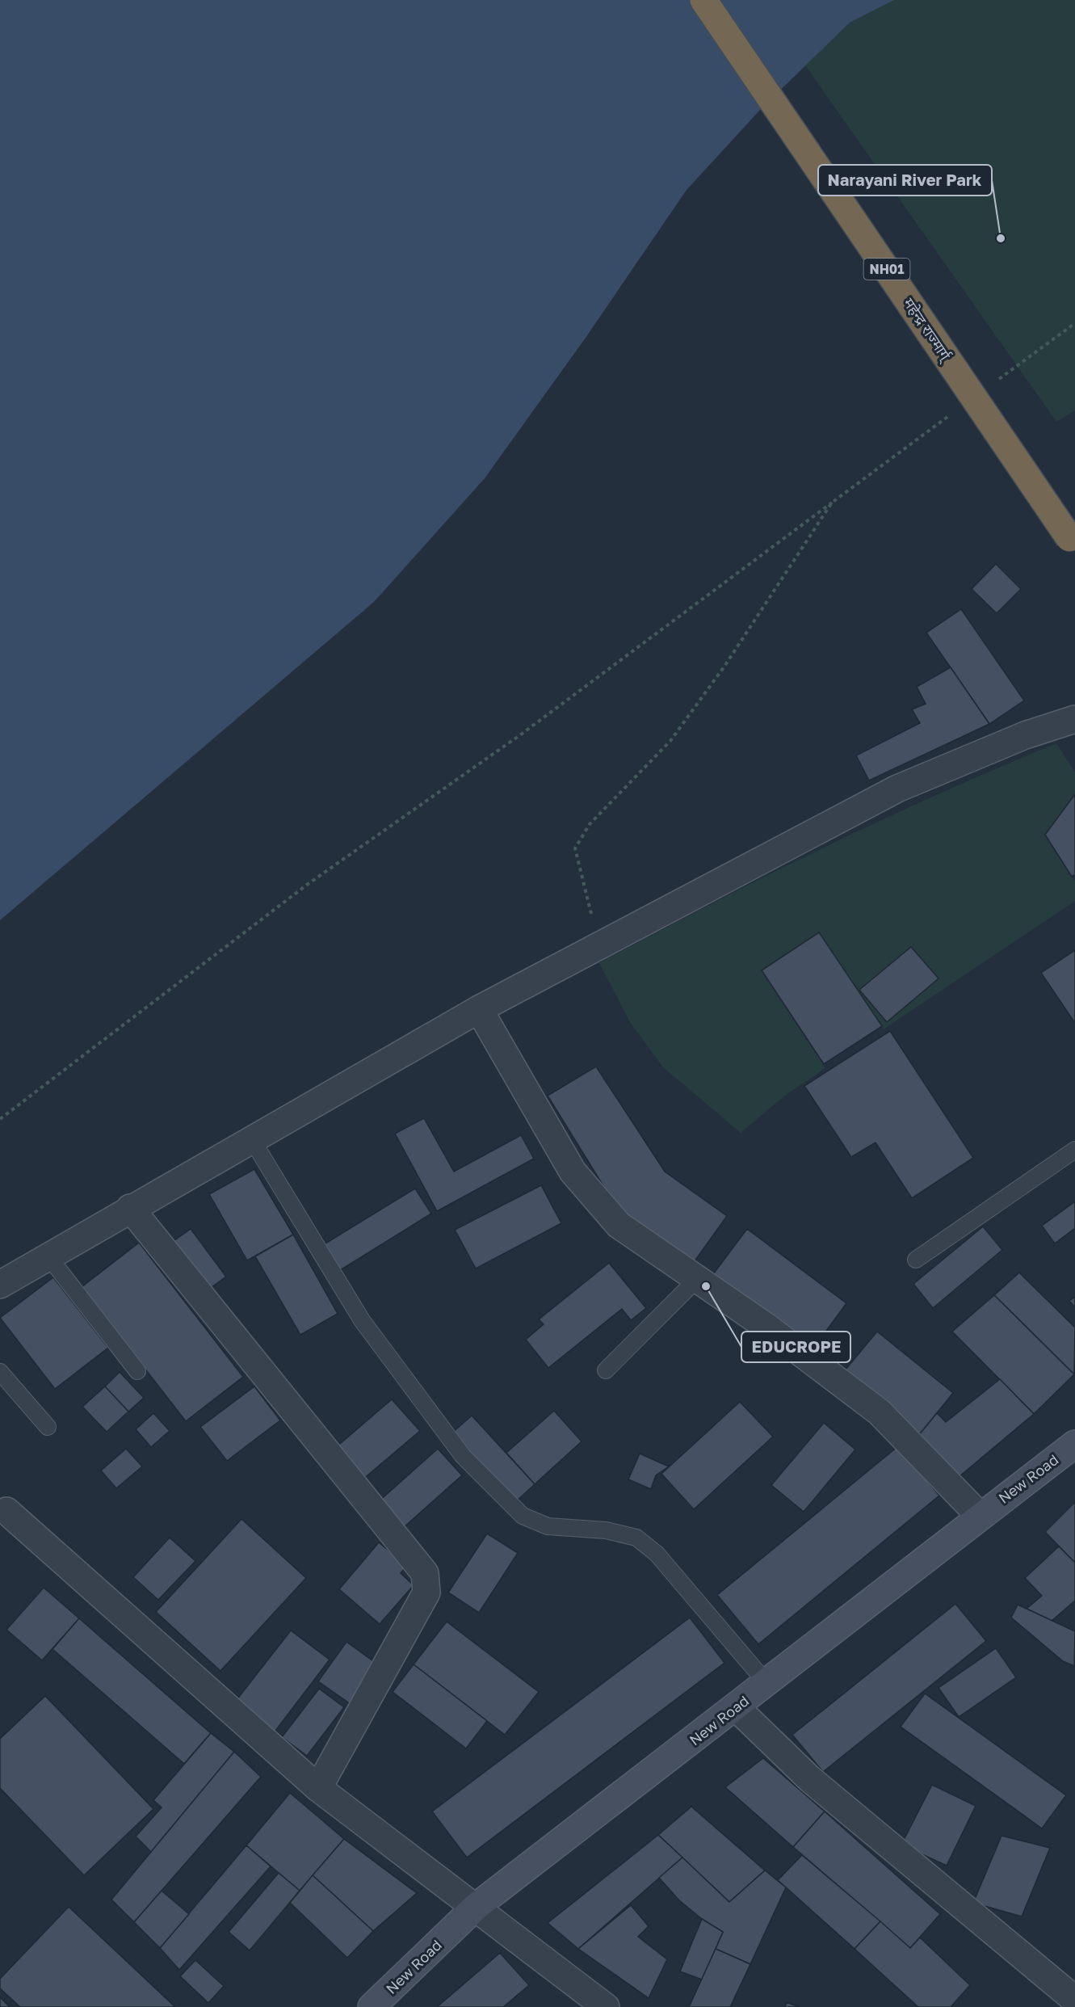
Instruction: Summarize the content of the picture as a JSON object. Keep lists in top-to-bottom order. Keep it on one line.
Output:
{"streets":{"highway":["NH01","महेन्द्र राज्मार्ग्"],"street":["New Road"]},"places":["Narayani River Park","EDUCROPE"]}
